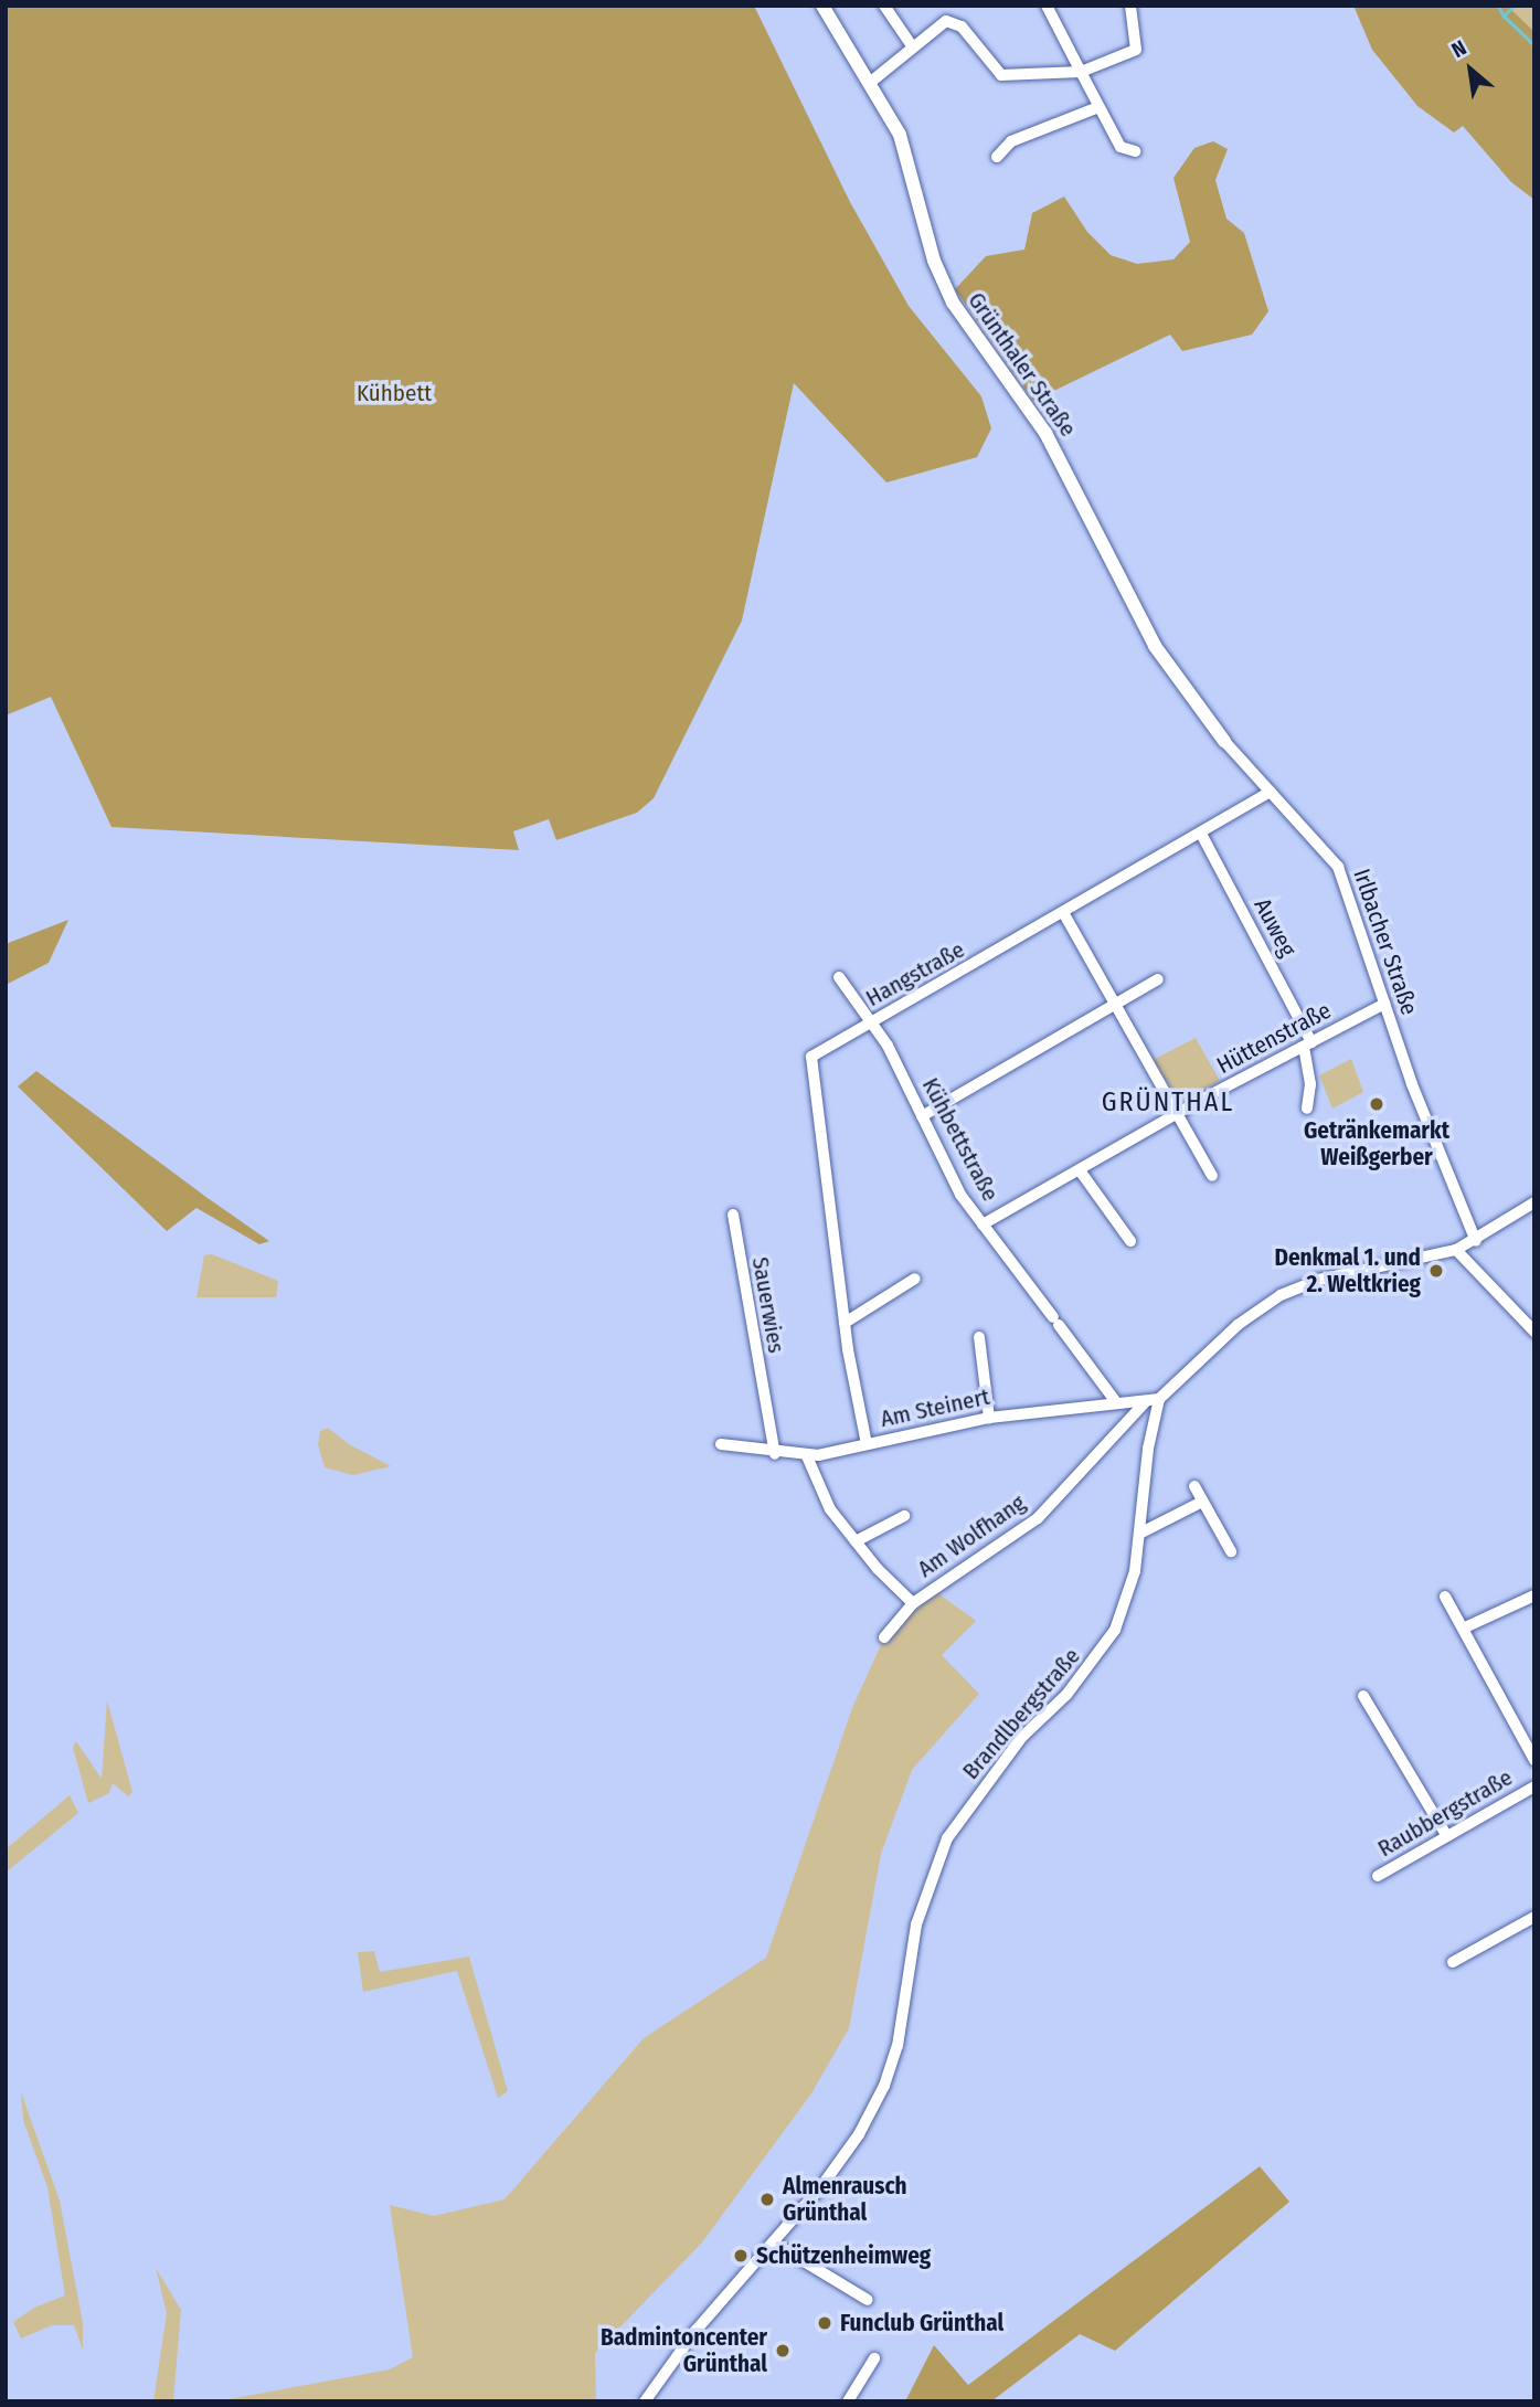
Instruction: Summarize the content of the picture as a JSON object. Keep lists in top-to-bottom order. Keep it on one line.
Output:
{"streets":{"street":["Grünthaler Straße","Auweg","Irlbacher Straße","Hangstraße","Hüttenstraße","Kühbettstraße","Sauerwies","Am Steinert","Am Wolfhang","Brandlbergstraße","Raubbergstraße"]},"crossings":[["Grünthaler Straße","Irlbacher Straße"],["Auweg","Hangstraße"],["Auweg","Hüttenstraße"],["Irlbacher Straße","Hangstraße"],["Irlbacher Straße","Hüttenstraße"],["Hangstraße","Kühbettstraße"],["Hangstraße","Am Steinert"],["Hüttenstraße","Kühbettstraße"],["Kühbettstraße","Am Steinert"],["Sauerwies","Am Steinert"],["Am Steinert","Am Wolfhang"],["Am Steinert","Brandlbergstraße"]],"districts":["GRÜNTHAL"],"parks":["Kühbett"],"places":["Getränkemarkt Weißgerber","Denkmal 1. und 2. Weltkrieg","Almenrausch Grünthal","Schützenheimweg","Funclub Grünthal","Badmintoncenter Grünthal"],"north":"top left"}
